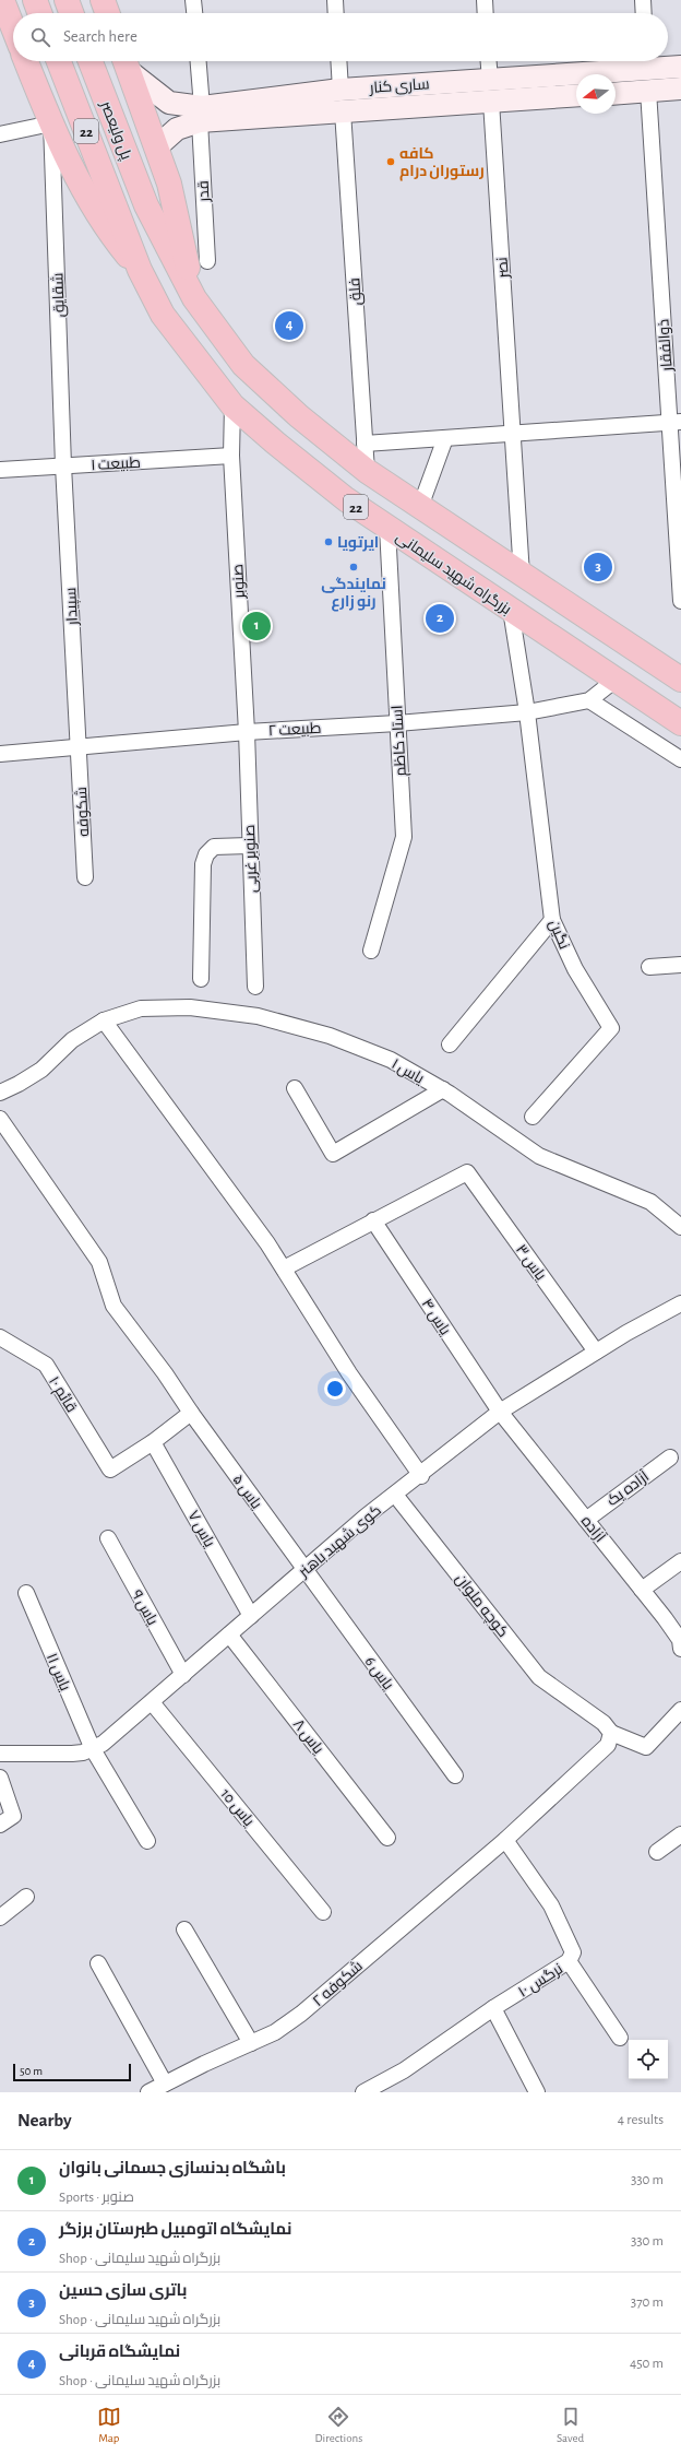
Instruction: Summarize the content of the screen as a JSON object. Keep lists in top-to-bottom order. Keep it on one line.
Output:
{"streets":{"highway":["پل ولیعصر","22","بزرگراه شهید سلیمانی"],"main road":["ساری کنار"],"street":["قدر","نصر","فلق","شقایق","ذوالفقار","طبیعت ۱","صنوبر","سپیدار","طبیعت ۲","استاد کاظم","شکوفه","صنوبر غربی","نگین","یاس ۱","یاس ۳","یاس ۴","قائم ۱۰","آزاده یک","یاس ۵","یاس ۷","آزاده","کوی شهید باهنر","کوچه ملوان","یاس ۹","یاس ۱۱","یاس 6","یاس ۸","یاس 10","نرگس ۱۰","شکوفه ۲"]},"crossings":[["ساری کنار","قدر"],["ساری کنار","نصر"],["ساری کنار","فلق"],["پل ولیعصر","22"],["پل ولیعصر","بزرگراه شهید سلیمانی"],["22","نصر"],["22","فلق"],["شقایق","طبیعت ۱"],["شقایق","سپیدار"],["طبیعت ۱","صنوبر"],["طبیعت ۱","سپیدار"],["بزرگراه شهید سلیمانی","صنوبر"],["بزرگراه شهید سلیمانی","استاد کاظم"],["بزرگراه شهید سلیمانی","نگین"],["صنوبر","طبیعت ۲"],["صنوبر","صنوبر غربی"],["سپیدار","طبیعت ۲"],["سپیدار","شکوفه"],["طبیعت ۲","استاد کاظم"],["طبیعت ۲","شکوفه"],["طبیعت ۲","صنوبر غربی"],["طبیعت ۲","نگین"],["یاس ۳","یاس ۴"],["یاس ۳","کوی شهید باهنر"],["یاس ۴","آزاده"],["یاس ۴","کوی شهید باهنر"],["قائم ۱۰","یاس ۷"],["آزاده یک","آزاده"],["یاس ۵","کوی شهید باهنر"],["یاس ۵","یاس 6"],["یاس ۷","کوی شهید باهنر"],["آزاده","کوی شهید باهنر"],["کوی شهید باهنر","کوچه ملوان"],["کوی شهید باهنر","یاس ۹"],["کوی شهید باهنر","یاس ۱۱"],["کوی شهید باهنر","یاس 6"],["کوی شهید باهنر","یاس ۸"],["کوی شهید باهنر","یاس 10"],["کوچه ملوان","شکوفه ۲"],["نرگس ۱۰","شکوفه ۲"]],"places":["کافه رستوران درام","ایرتویا","نمایندگی رنو زارع"],"scale_bar":"50 m","north":"left","page":{"search":"Search here","pins":["4","3","2","1"],"scale":"50 m","heading":["Nearby","4 results"],"list":[{"mark":"1","name":"باشگاه بدنسازی جسمانی بانوان","note":"Sports · صنوبر","value":"330 m"},{"mark":"2","name":"نمایشگاه اتومبیل طبرستان برزگر","note":"Shop · بزرگراه شهید سلیمانی","value":"330 m"},{"mark":"3","name":"باتری سازی حسین","note":"Shop · بزرگراه شهید سلیمانی","value":"370 m"},{"mark":"4","name":"نمایشگاه قربانی","note":"Shop · بزرگراه شهید سلیمانی","value":"450 m"}],"nav":["Map","Directions","Saved"]}}
